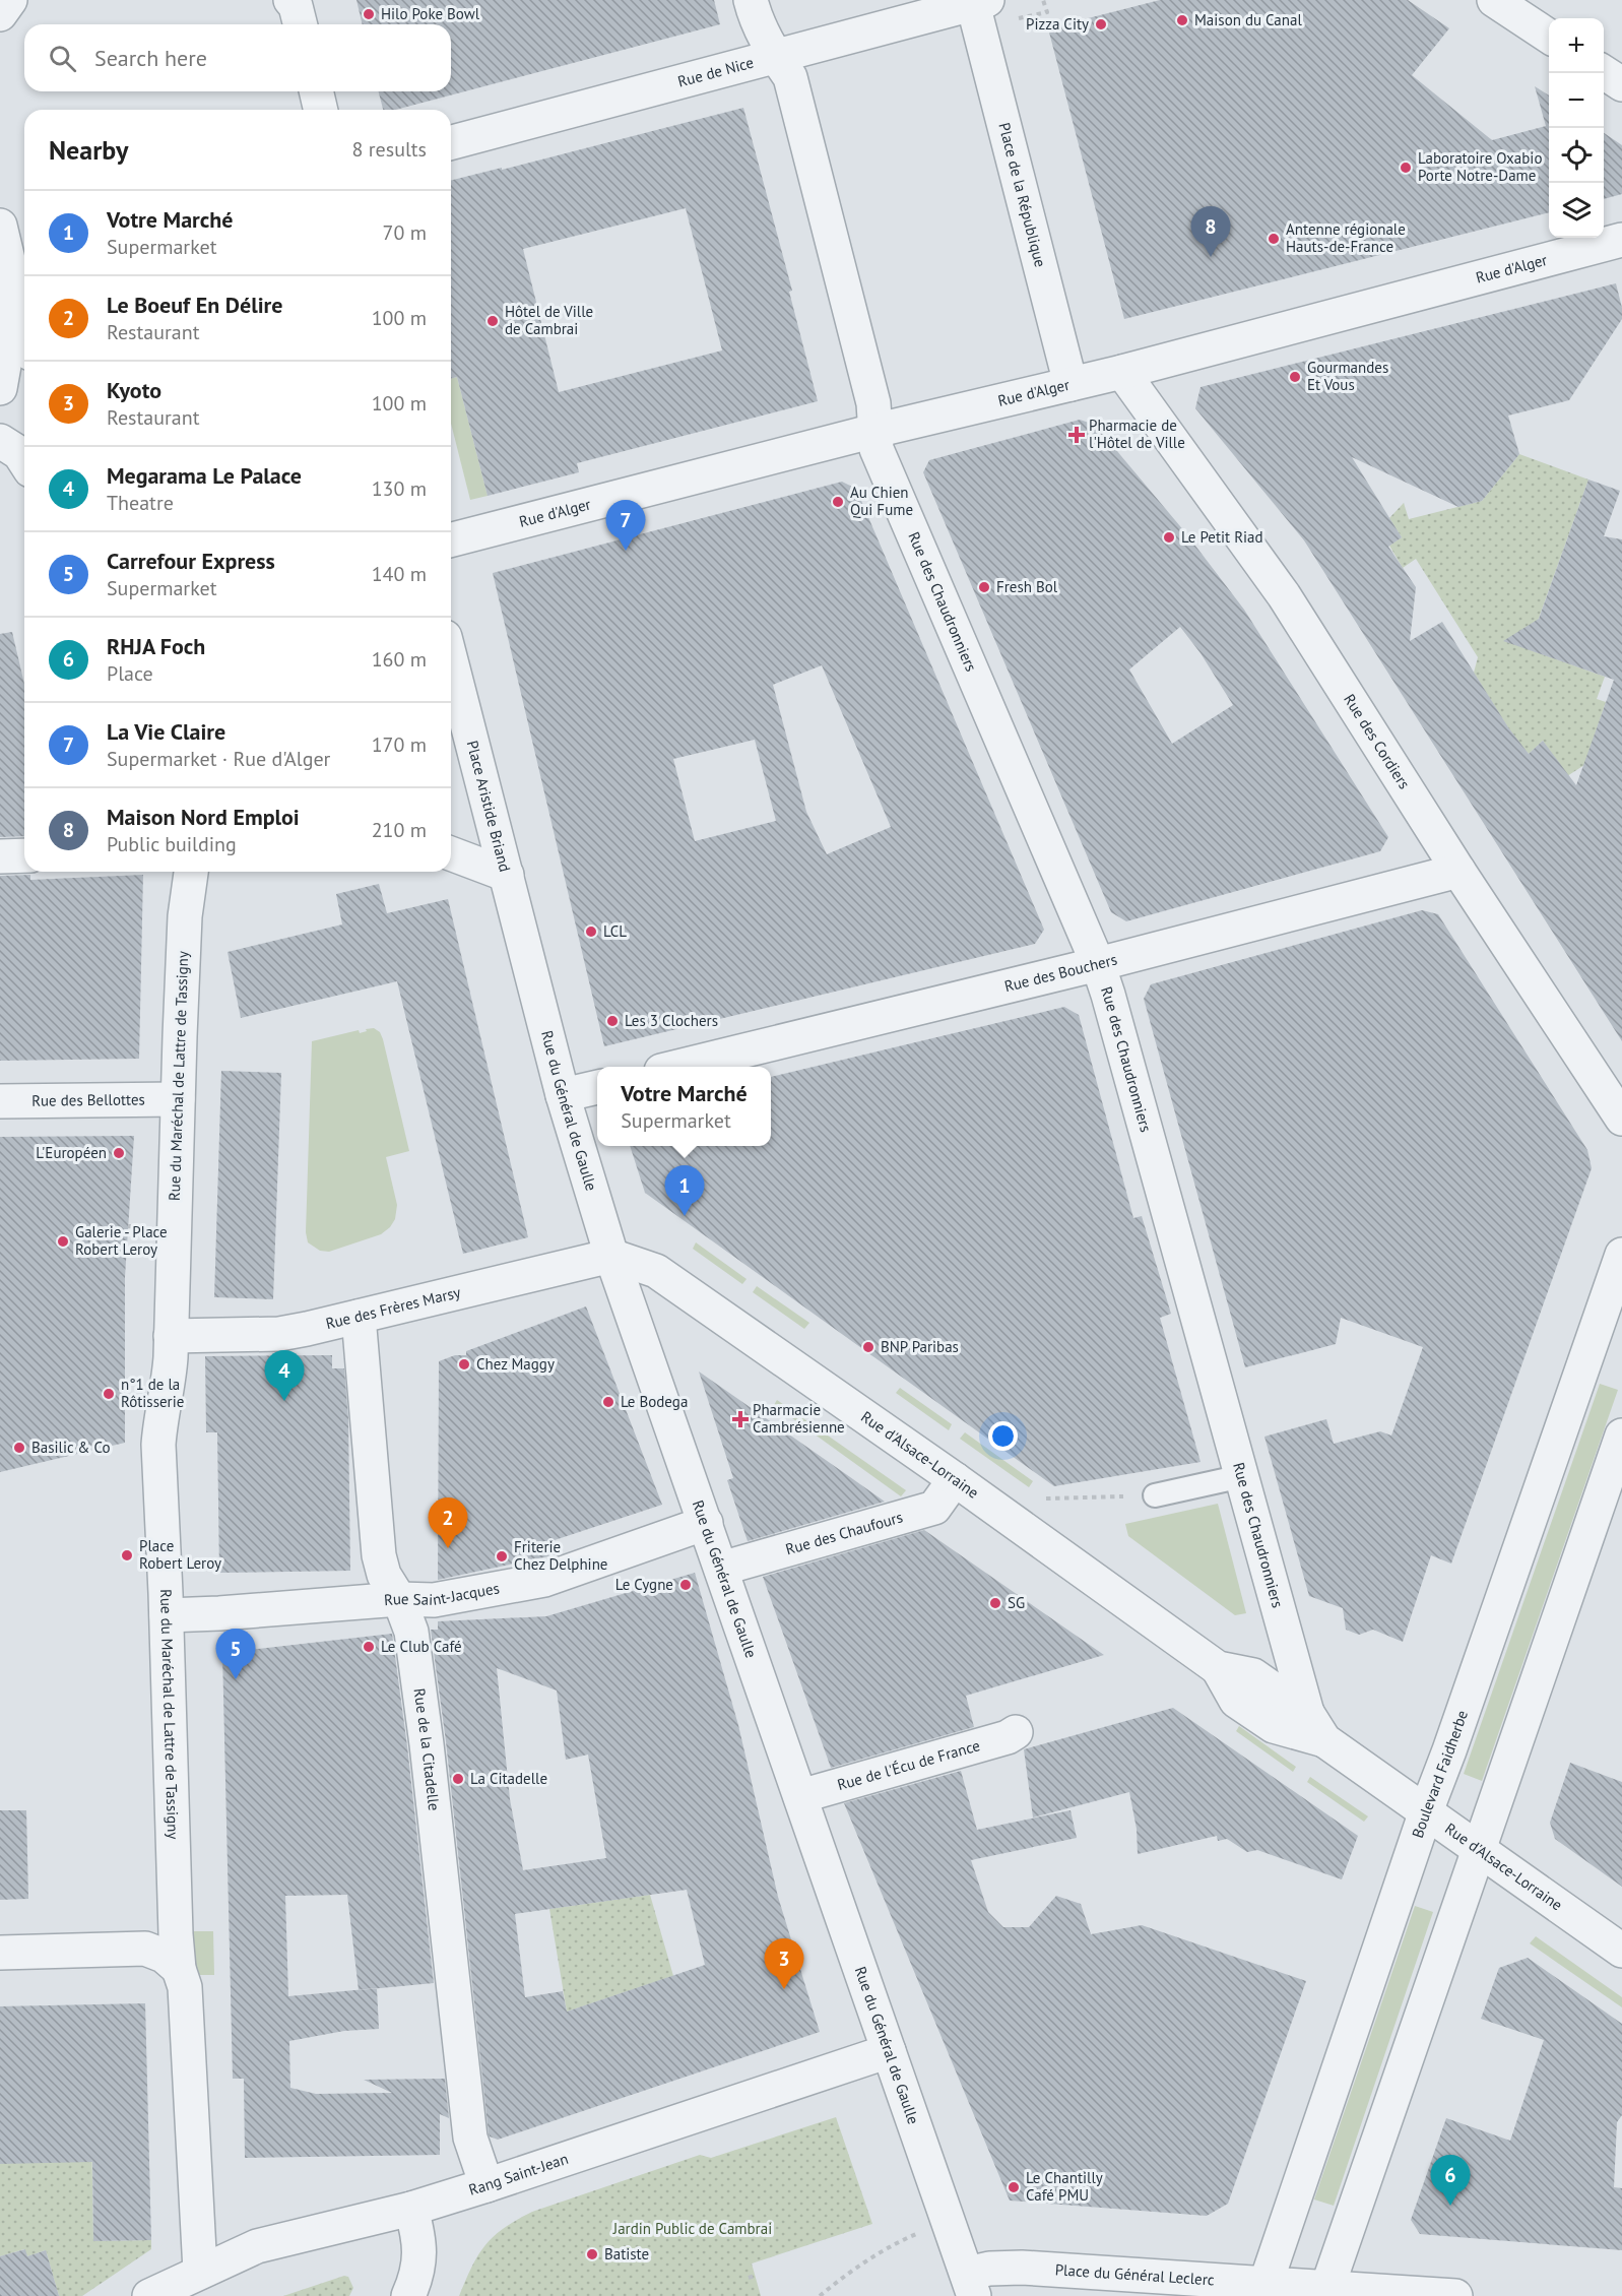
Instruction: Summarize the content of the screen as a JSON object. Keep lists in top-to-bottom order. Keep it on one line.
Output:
{"streets":{"street":["Rue de Nice","Place de la République","Rue d'Alger","Rue des Chaudronniers","Rue des Cordiers","Place Aristide Briand","Rue des Bouchers","Rue du Maréchal de Lattre de Tassigny","Rue des Bellottes","Rue du Général de Gaulle","Rue des Frères Marsy","Rue d'Alsace-Lorraine","Rue des Chaufours","Rue Saint-Jacques","Rue de la Citadelle","Rue de l'Écu de France","Boulevard Faidherbe","Rang Saint-Jean","Place du Général Leclerc"]},"crossings":[["Rue de Nice","Place de la République"],["Place de la République","Rue d'Alger"],["Rue d'Alger","Rue des Chaudronniers"],["Rue d'Alger","Rue des Cordiers"],["Rue des Chaudronniers","Rue des Bouchers"],["Rue des Chaudronniers","Rue d'Alsace-Lorraine"],["Rue des Cordiers","Rue des Bouchers"],["Place Aristide Briand","Rue du Général de Gaulle"],["Rue du Maréchal de Lattre de Tassigny","Rue des Bellottes"],["Rue du Maréchal de Lattre de Tassigny","Rue des Frères Marsy"],["Rue du Maréchal de Lattre de Tassigny","Rue Saint-Jacques"],["Rue du Maréchal de Lattre de Tassigny","Rang Saint-Jean"],["Rue du Général de Gaulle","Rue des Frères Marsy"],["Rue du Général de Gaulle","Rue d'Alsace-Lorraine"],["Rue du Général de Gaulle","Rue des Chaufours"],["Rue du Général de Gaulle","Rue Saint-Jacques"],["Rue du Général de Gaulle","Rue de l'Écu de France"],["Rue du Général de Gaulle","Rang Saint-Jean"],["Rue du Général de Gaulle","Place du Général Leclerc"],["Rue des Frères Marsy","Rue d'Alsace-Lorraine"],["Rue des Frères Marsy","Rue de la Citadelle"],["Rue d'Alsace-Lorraine","Rue des Chaufours"],["Rue d'Alsace-Lorraine","Boulevard Faidherbe"],["Rue Saint-Jacques","Rue de la Citadelle"],["Rue de la Citadelle","Rang Saint-Jean"],["Boulevard Faidherbe","Place du Général Leclerc"]],"parks":["Jardin Public de Cambrai"],"places":{"other":["Hilo Poke Bowl","Maison du Canal","Pizza City","Laboratoire Oxabio Porte Notre-Dame","Antenne régionale Hauts-de-France","Hôtel de Ville de Cambrai","Gourmandes Et Vous","Au Chien Qui Fume","Le Petit Riad","Fresh Bol","LCL","Les 3 Clochers","L'Européen","Galerie - Place Robert Leroy","BNP Paribas","Chez Maggy","n°1 de la Rôtisserie","Le Bodega","Basilic & Co","Place Robert Leroy","Friterie Chez Delphine","Le Cygne","SG","Le Club Café","La Citadelle","Le Chantilly Café PMU","Batiste"],"health":["Pharmacie de l'Hôtel de Ville","Pharmacie Cambrésienne"]},"page":{"map_buttons":["+","−"],"search":"Search here","heading":["Nearby","8 results"],"list":[{"mark":"1","name":"Votre Marché","note":"Supermarket","value":"70 m"},{"mark":"2","name":"Le Boeuf En Délire","note":"Restaurant","value":"100 m"},{"mark":"3","name":"Kyoto","note":"Restaurant","value":"100 m"},{"mark":"4","name":"Megarama Le Palace","note":"Theatre","value":"130 m"},{"mark":"5","name":"Carrefour Express","note":"Supermarket","value":"140 m"},{"mark":"6","name":"RHJA Foch","note":"Place","value":"160 m"},{"mark":"7","name":"La Vie Claire","note":"Supermarket · Rue d'Alger","value":"170 m"},{"mark":"8","name":"Maison Nord Emploi","note":"Public building","value":"210 m"}],"pins":["8","7","1","4","2","5","3","6"],"popup":["Votre Marché","Supermarket"]}}
